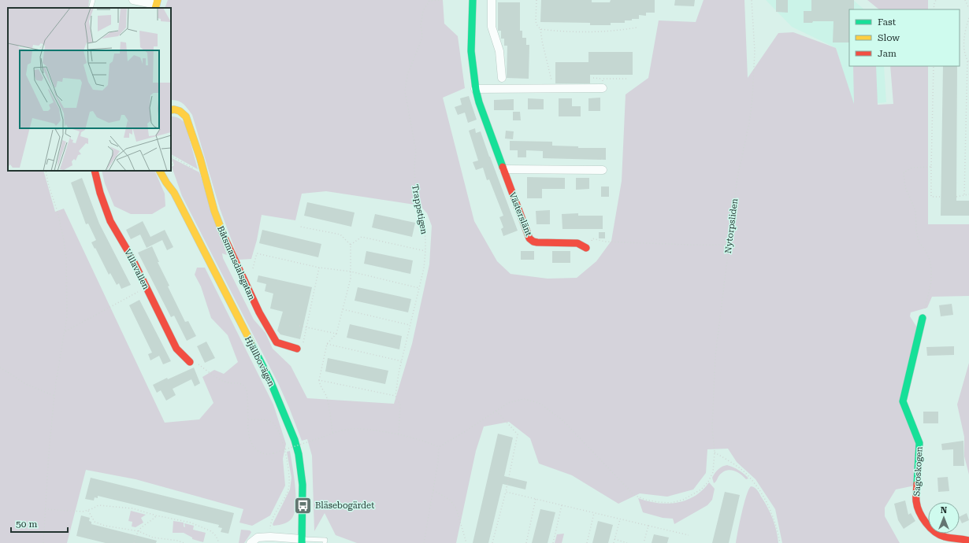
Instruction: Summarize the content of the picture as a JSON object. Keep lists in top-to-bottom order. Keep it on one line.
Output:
{"streets":{"street":["Västerslänt","Båtsmansdalsgatan","Villavallen","Hjällbovägen","Sagoskogen"],"path":["Trappstigen","Nytorpsliden"]},"crossings":[["Trappstigen","Båtsmansdalsgatan"]],"places":{"bus stop":["Bläsebogärdet"]},"legend":["Fast","Slow","Jam"],"scale_bar":"50 m","north":"top"}
